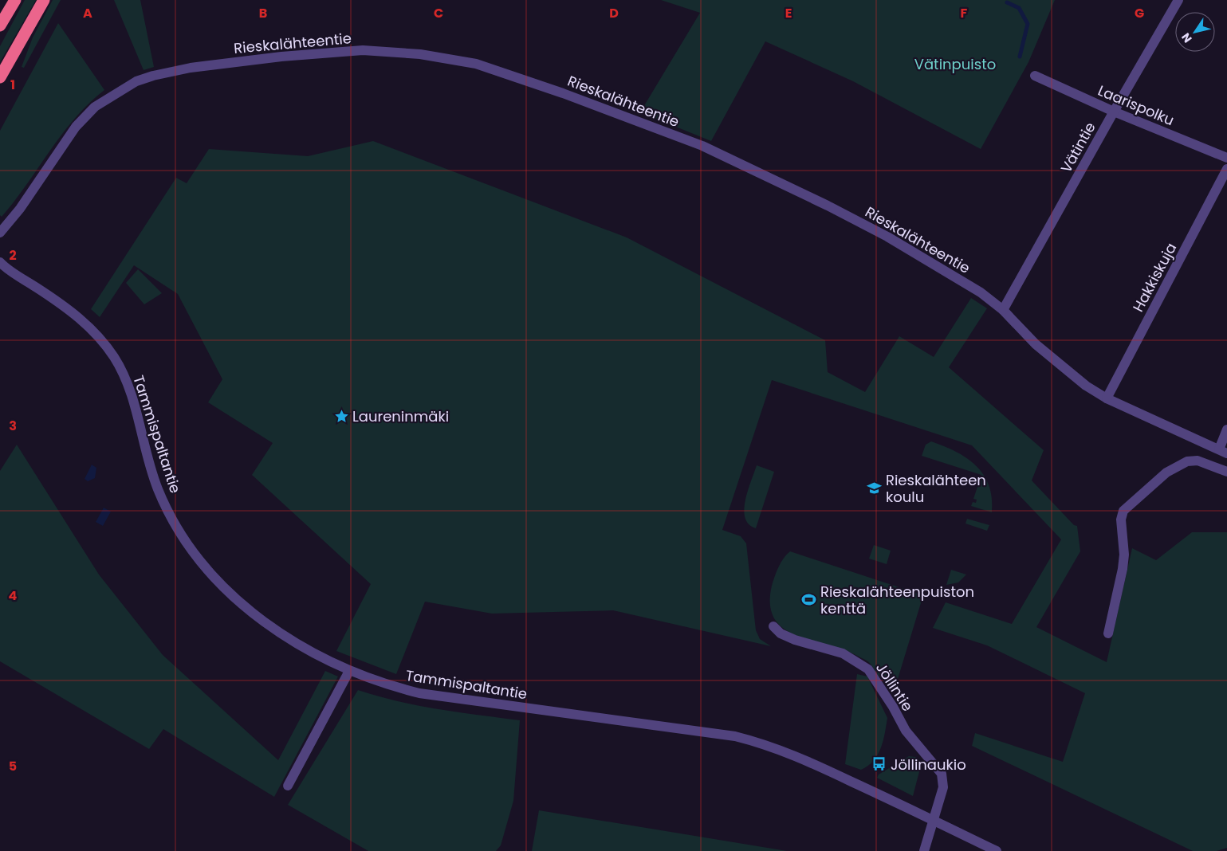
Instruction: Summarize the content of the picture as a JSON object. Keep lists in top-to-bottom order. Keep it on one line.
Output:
{"streets":{"street":["Rieskalähteentie","Laarispolku","Vätintie","Hakkiskuja","Tammispaltantie","Jöllintie"]},"crossings":[["Rieskalähteentie","Vätintie"],["Rieskalähteentie","Hakkiskuja"],["Laarispolku","Vätintie"],["Tammispaltantie","Jöllintie"]],"parks":["Vätinpuisto"],"places":{"place":["Laureninmäki"],"school or university":["Rieskalähteen koulu"],"sports":["Rieskalähteenpuiston kenttä"],"bus stop":["Jöllinaukio"]},"north":"bottom left","grid":{"columns":["A","B","C","D","E","F","G"],"rows":["1","2","3","4","5"]}}
